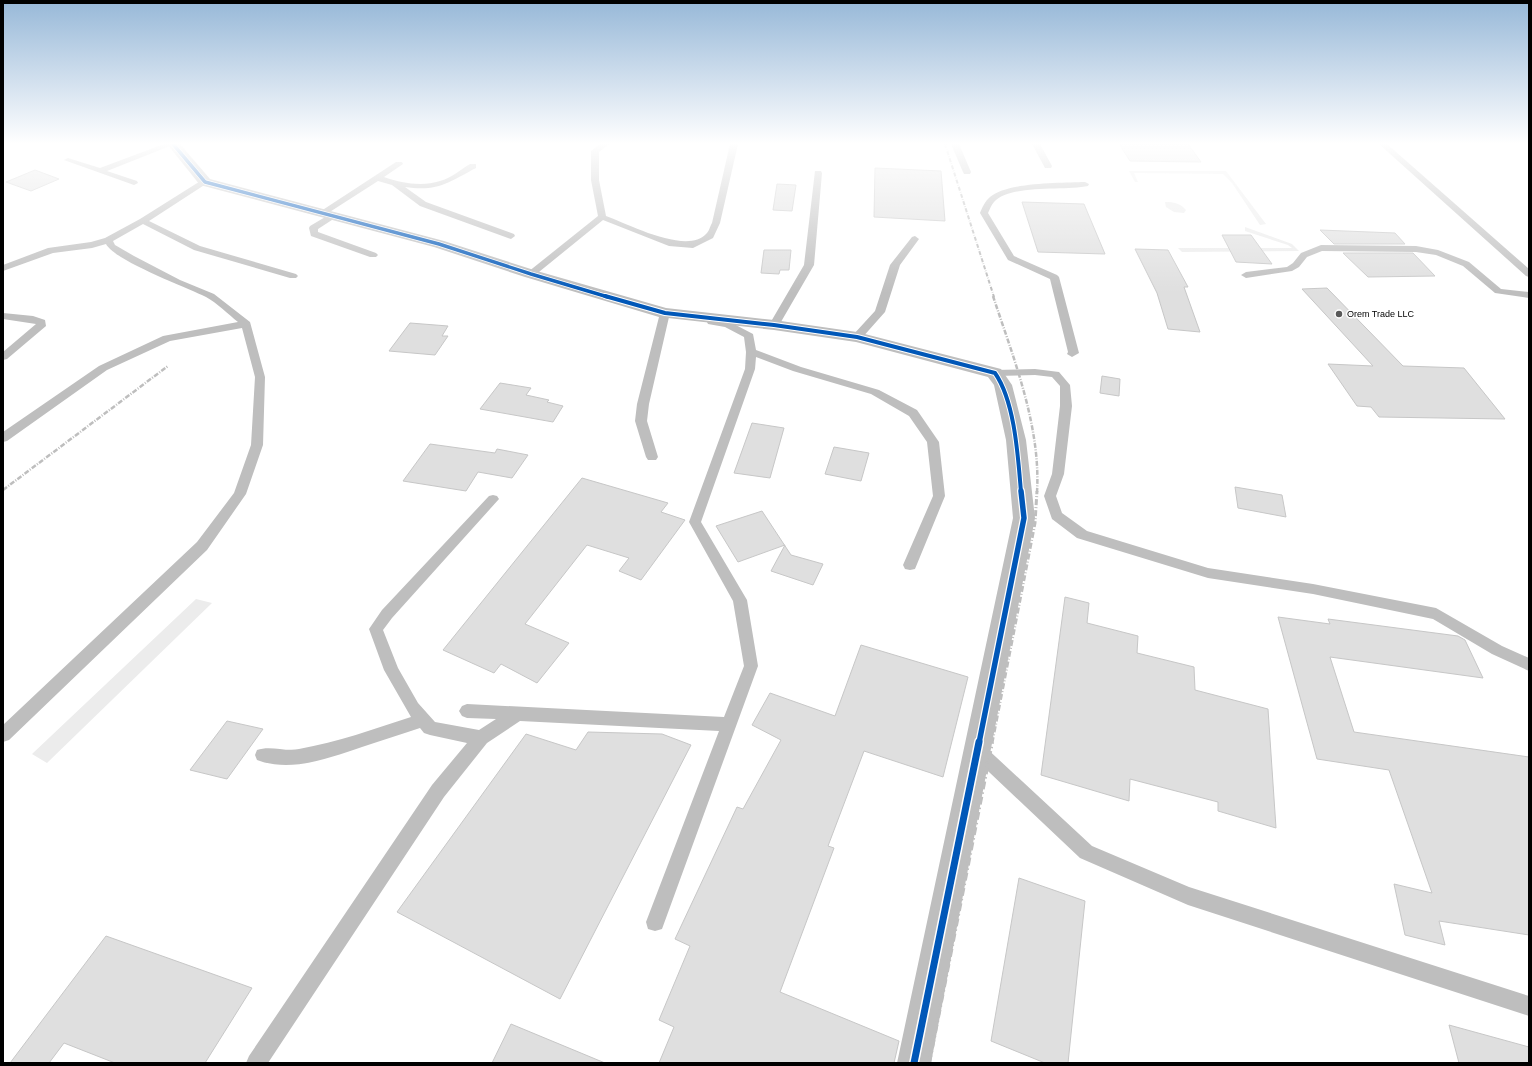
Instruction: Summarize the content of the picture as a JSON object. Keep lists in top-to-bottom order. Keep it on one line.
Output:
{"places":["Orem Trade LLC"]}
